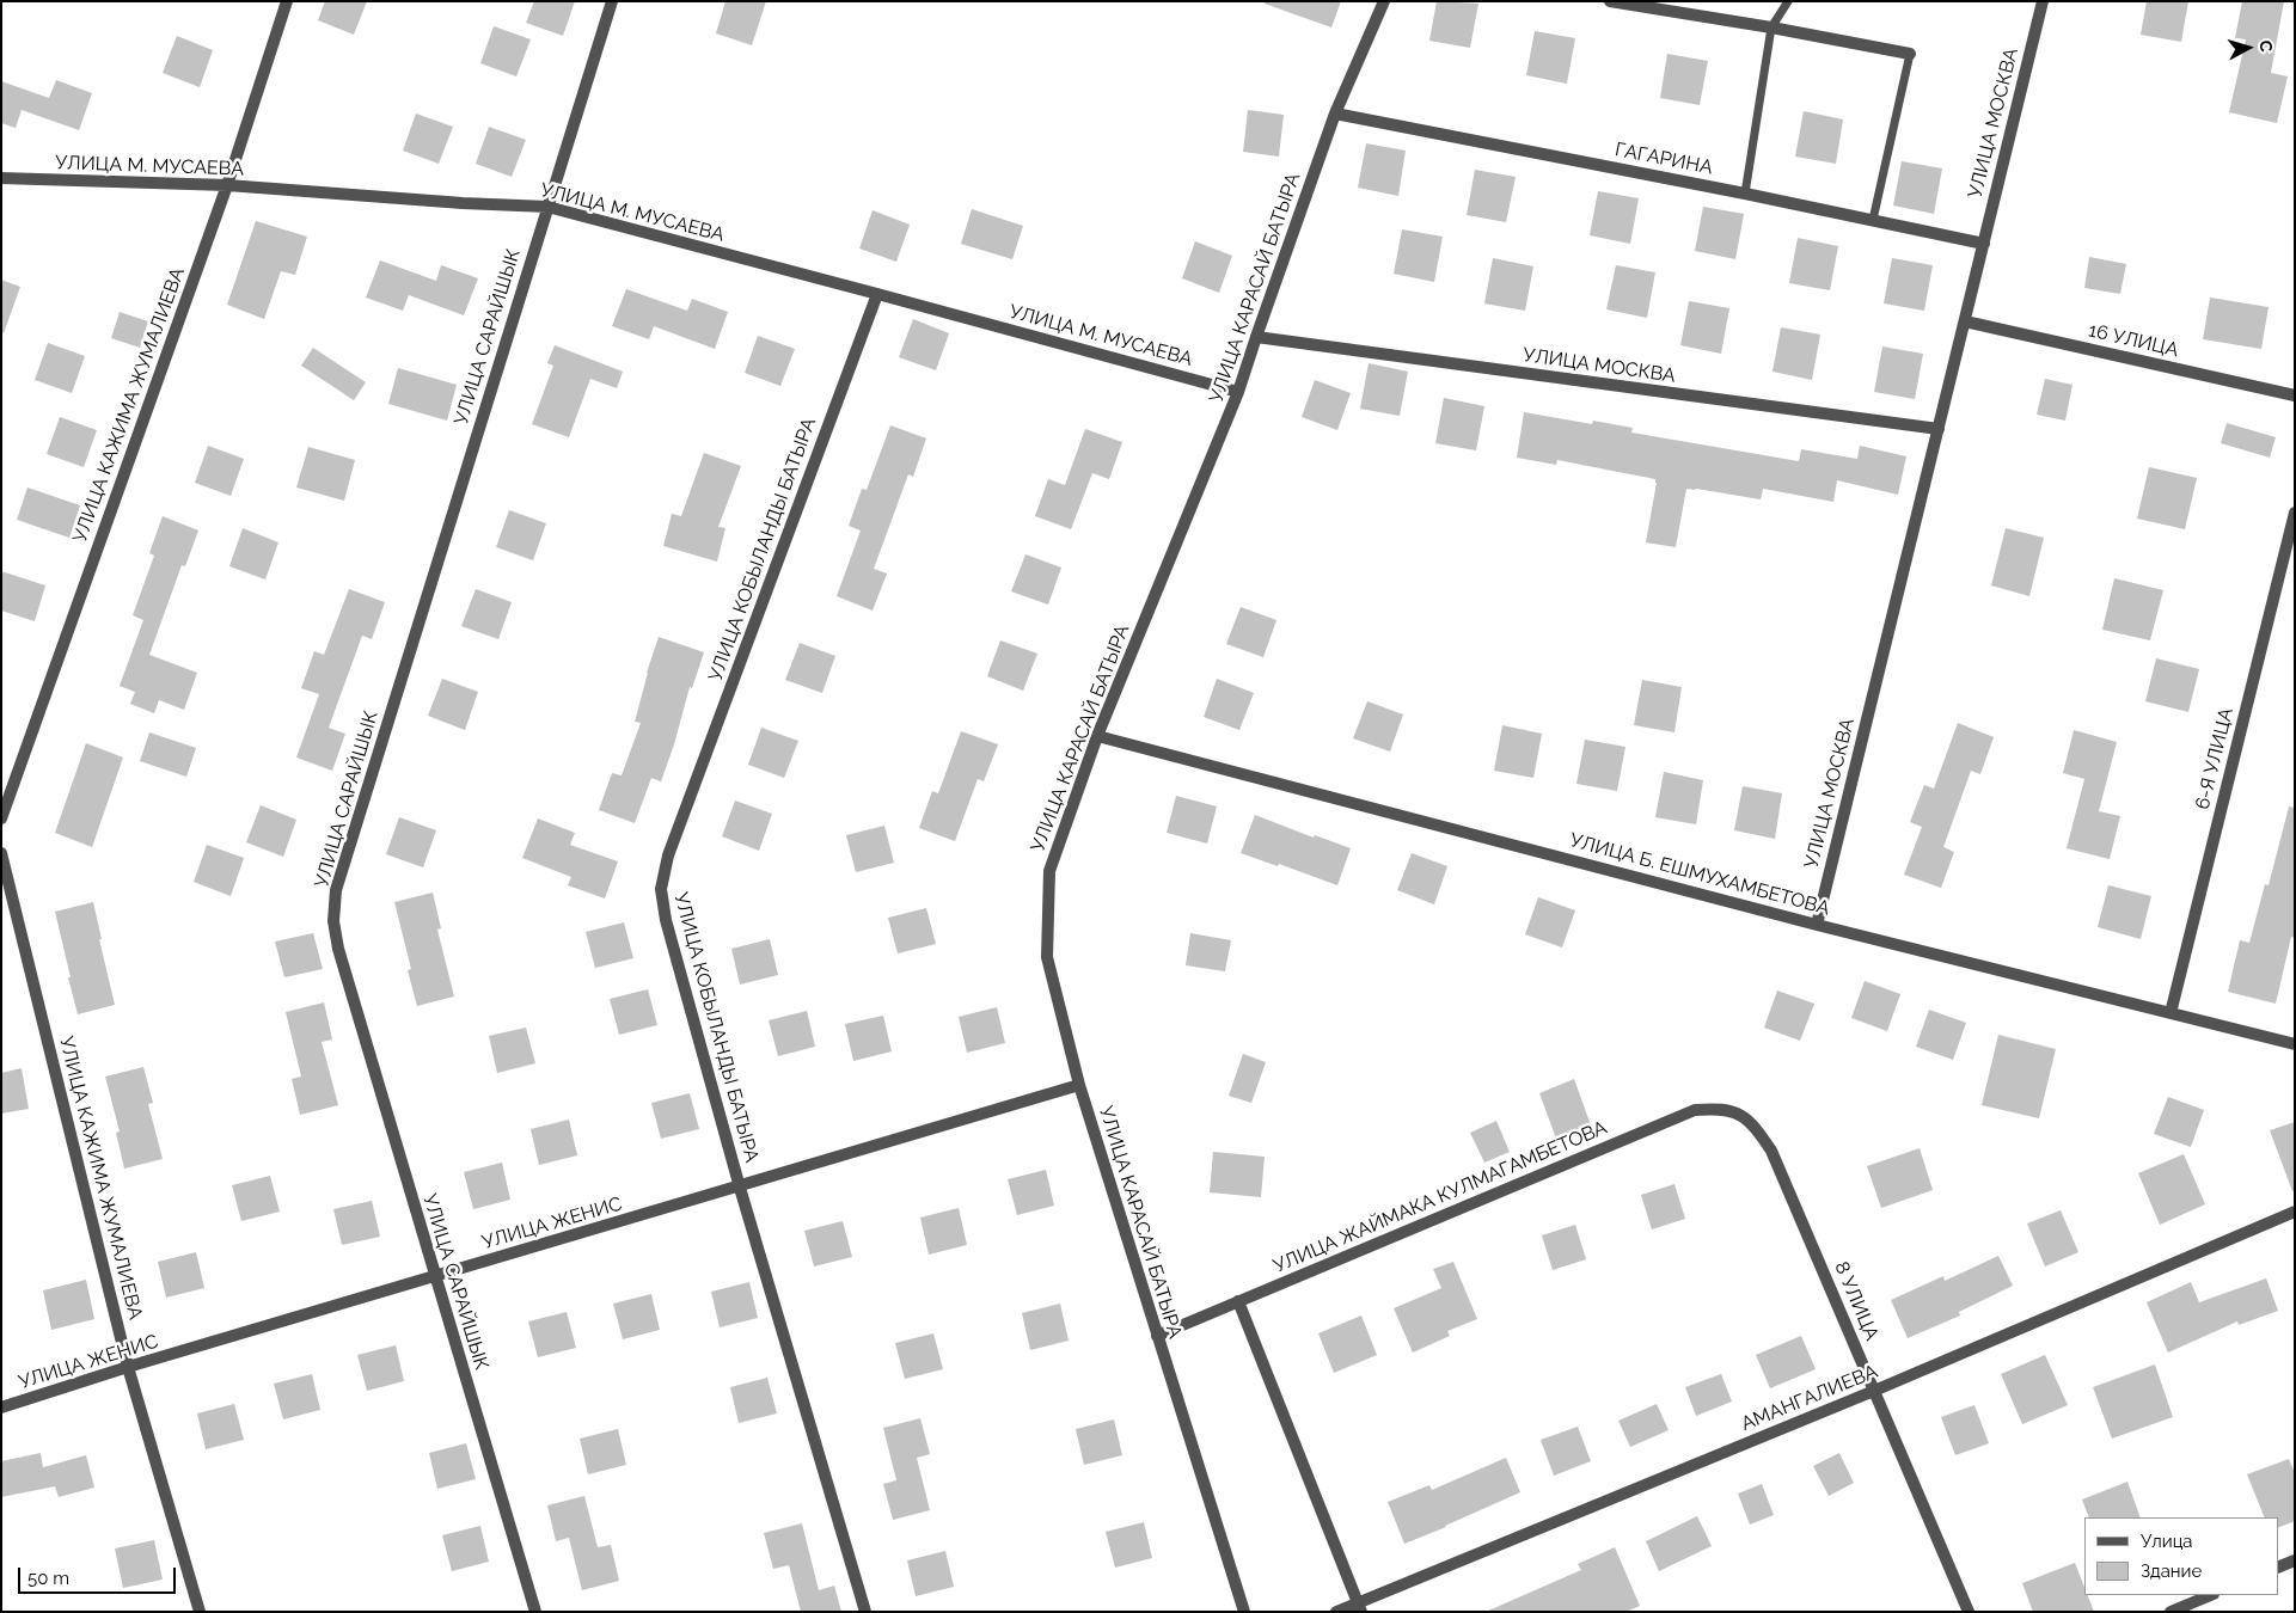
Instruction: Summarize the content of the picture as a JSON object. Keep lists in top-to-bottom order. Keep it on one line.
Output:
{"streets":{"street":["УЛИЦА МОСКВА","ГАГАРИНА","УЛИЦА М. МУСАЕВА","УЛИЦА КАРАСАЙ БАТЫРА","УЛИЦА САРАЙШЫК","16 УЛИЦА","УЛИЦА КАЖИМА ЖУМАЛИЕВА","УЛИЦА КОБЫЛАНДЫ БАТЫРА","6-Я УЛИЦА","УЛИЦА Б. ЕШМУХАМБЕТОВА","УЛИЦА ЖАЙМАКА КУЛМАГАМБЕТОВА","УЛИЦА ЖЕНИС","8 УЛИЦА","АМАНГАЛИЕВА"]},"crossings":[["УЛИЦА МОСКВА","ГАГАРИНА"],["УЛИЦА МОСКВА","УЛИЦА КАРАСАЙ БАТЫРА"],["УЛИЦА МОСКВА","16 УЛИЦА"],["УЛИЦА МОСКВА","УЛИЦА Б. ЕШМУХАМБЕТОВА"],["ГАГАРИНА","УЛИЦА КАРАСАЙ БАТЫРА"],["УЛИЦА М. МУСАЕВА","УЛИЦА КАРАСАЙ БАТЫРА"],["УЛИЦА М. МУСАЕВА","УЛИЦА САРАЙШЫК"],["УЛИЦА М. МУСАЕВА","УЛИЦА КАЖИМА ЖУМАЛИЕВА"],["УЛИЦА М. МУСАЕВА","УЛИЦА КОБЫЛАНДЫ БАТЫРА"],["УЛИЦА КАРАСАЙ БАТЫРА","УЛИЦА Б. ЕШМУХАМБЕТОВА"],["УЛИЦА КАРАСАЙ БАТЫРА","УЛИЦА ЖАЙМАКА КУЛМАГАМБЕТОВА"],["УЛИЦА КАРАСАЙ БАТЫРА","УЛИЦА ЖЕНИС"],["УЛИЦА САРАЙШЫК","УЛИЦА ЖЕНИС"],["УЛИЦА КАЖИМА ЖУМАЛИЕВА","УЛИЦА ЖЕНИС"],["УЛИЦА КОБЫЛАНДЫ БАТЫРА","УЛИЦА ЖЕНИС"],["6-Я УЛИЦА","УЛИЦА Б. ЕШМУХАМБЕТОВА"],["УЛИЦА ЖАЙМАКА КУЛМАГАМБЕТОВА","8 УЛИЦА"],["8 УЛИЦА","АМАНГАЛИЕВА"]],"legend":["Улица","Здание"],"scale_bar":"50 m","north":"right"}
